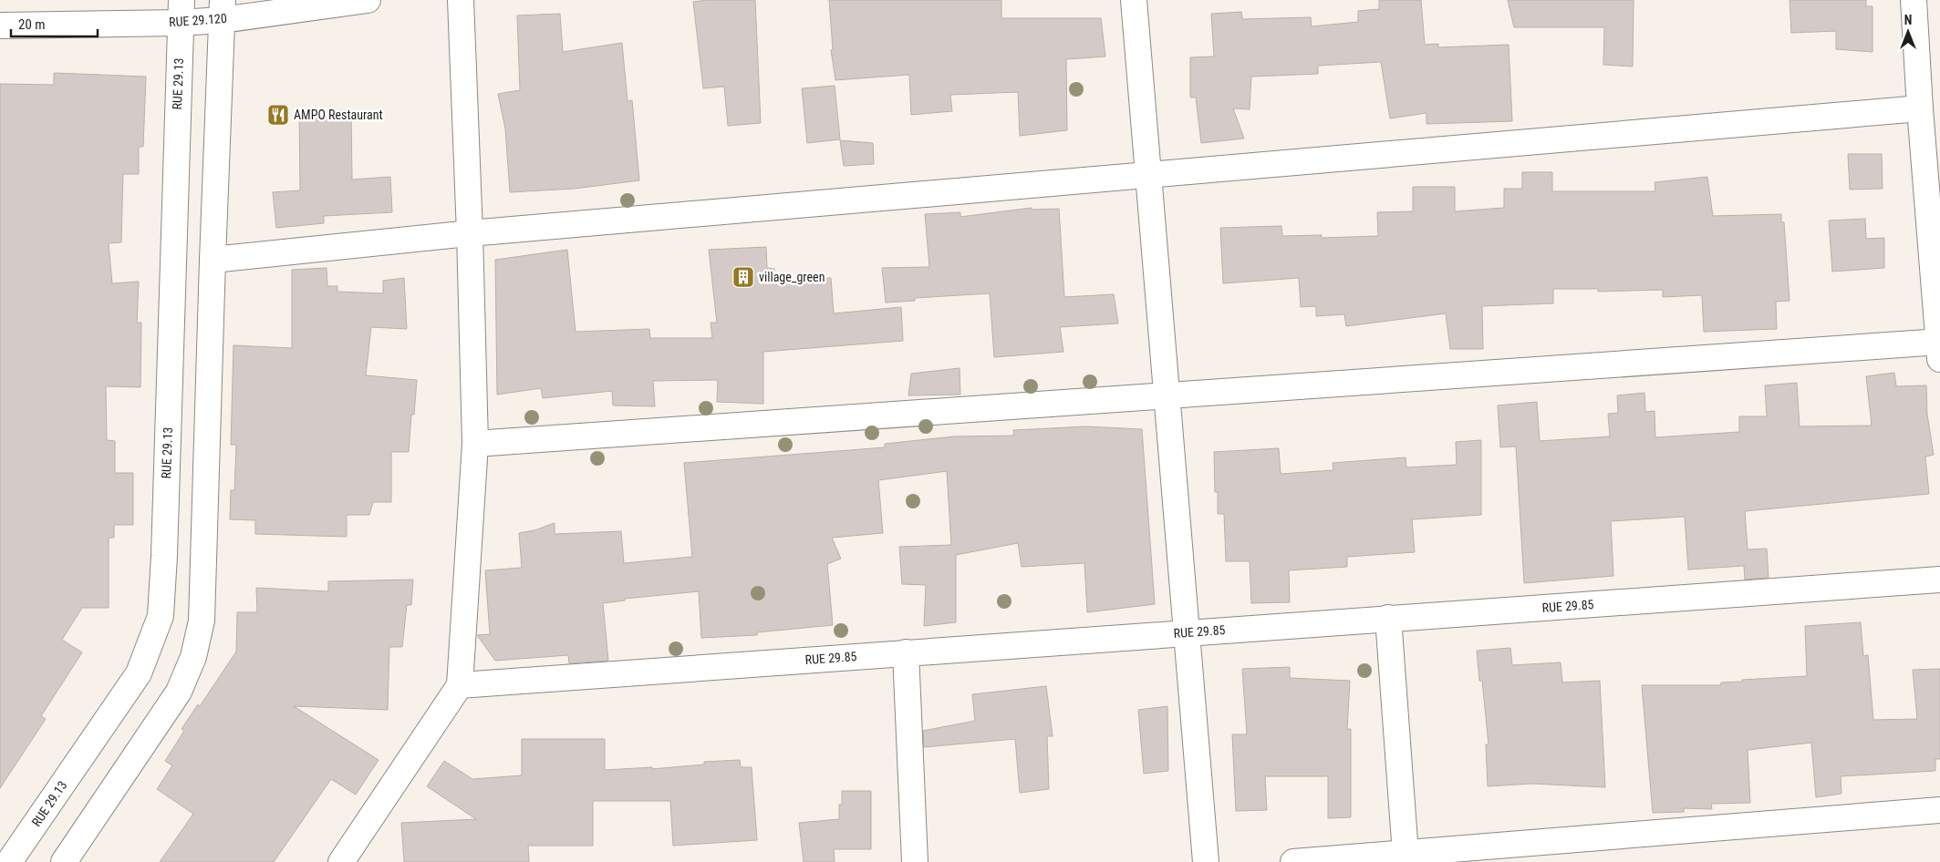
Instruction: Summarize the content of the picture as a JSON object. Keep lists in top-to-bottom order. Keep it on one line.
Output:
{"streets":{"street":["RUE 29.120","RUE 29.13","RUE 29.85"]},"crossings":[["RUE 29.120","RUE 29.13"]],"places":{"restaurant":["AMPO Restaurant"],"building":["village_green"]},"scale_bar":"20 m","north":"top"}
